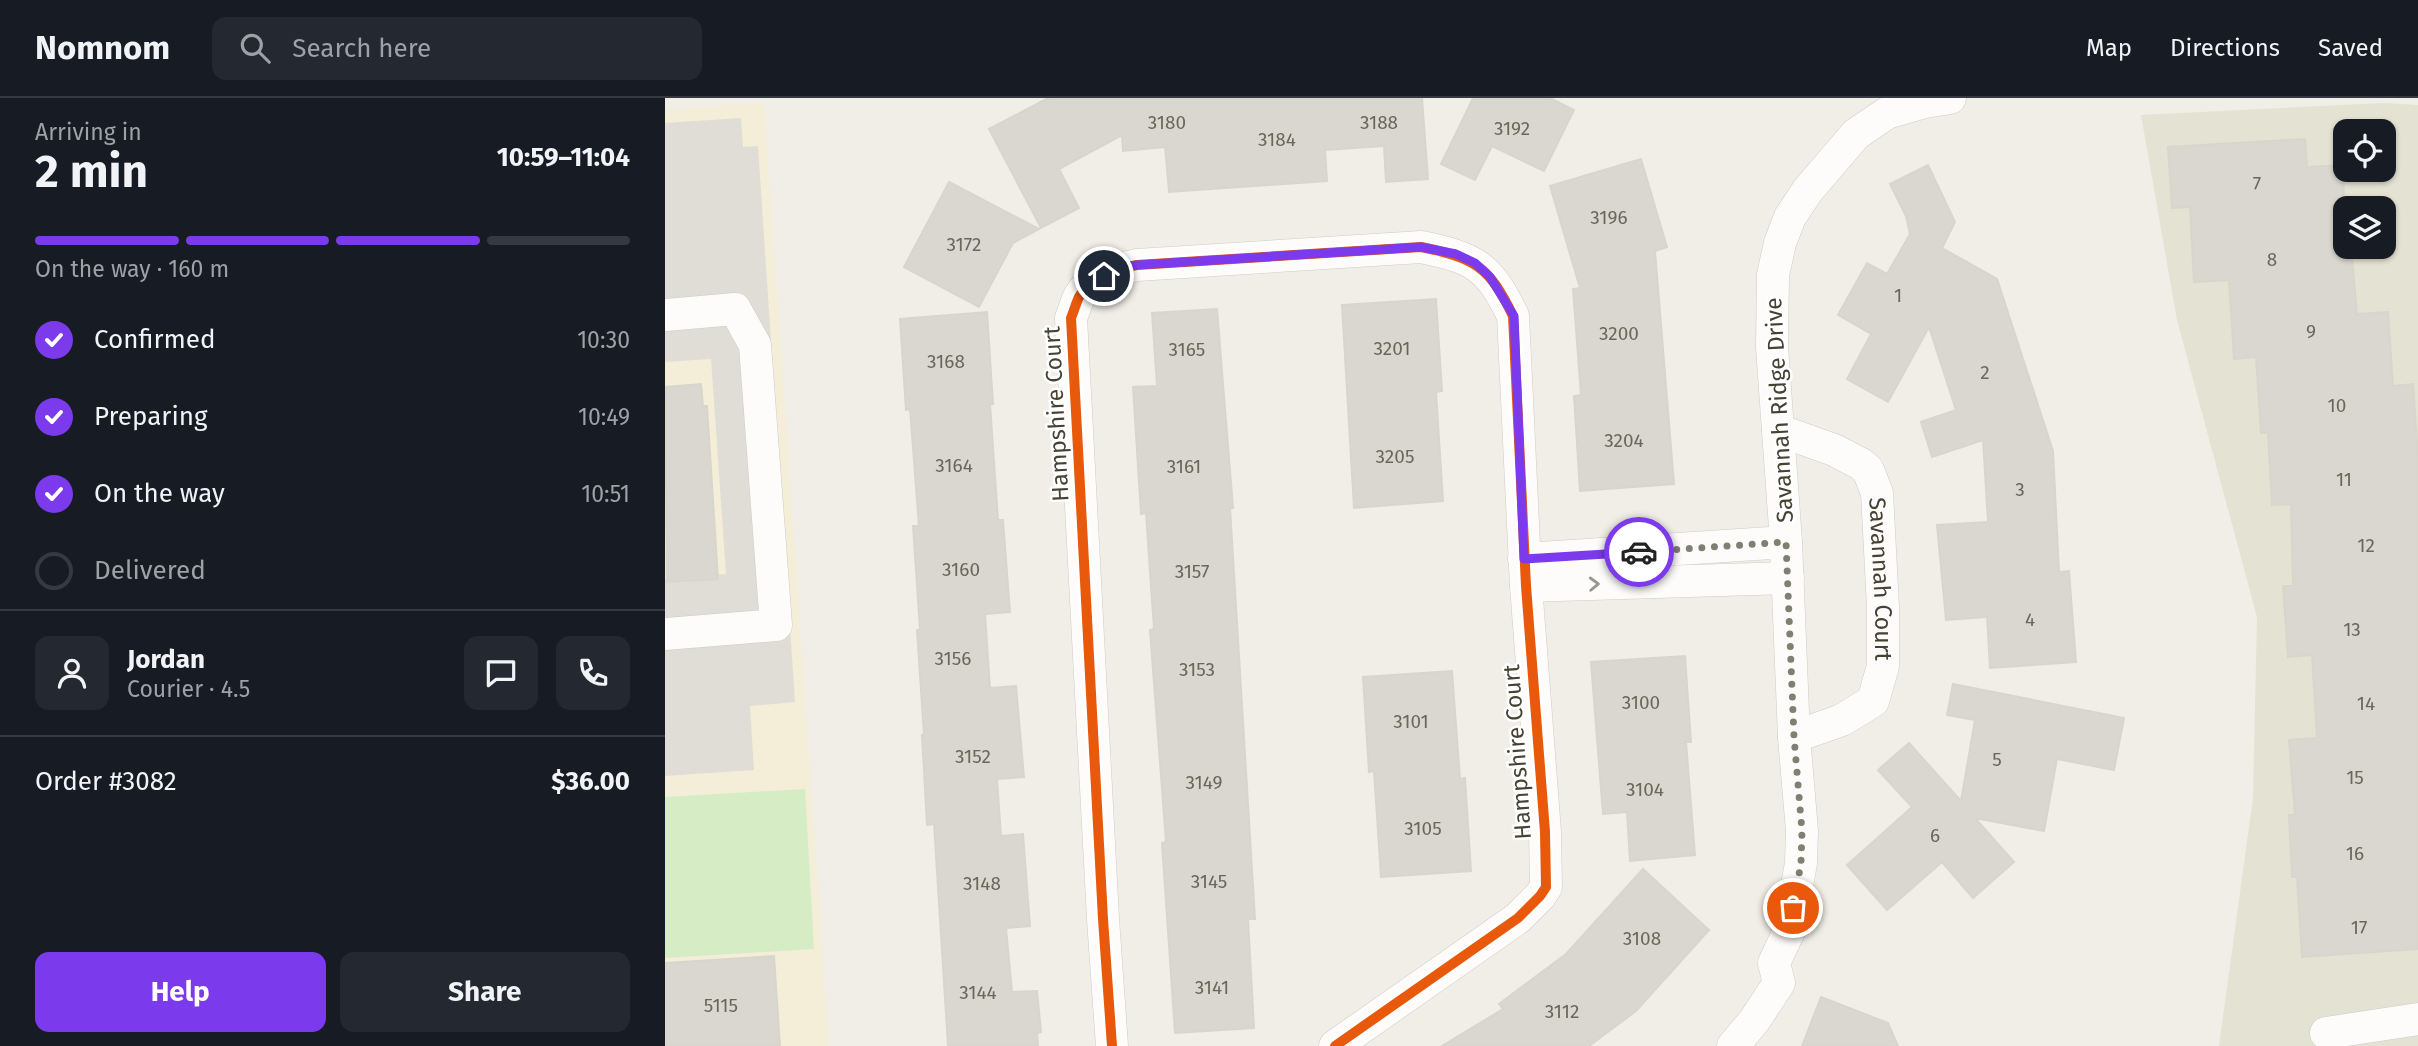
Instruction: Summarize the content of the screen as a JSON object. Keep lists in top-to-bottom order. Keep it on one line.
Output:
{"streets":{"street":["Savannah Ridge Drive","Hampshire Court","Savannah Court"]},"crossings":[["Savannah Ridge Drive","Savannah Court"]],"house_numbers":["3180","3188","3192","3184","7","3196","3172","8","1","9","3200","3201","3165","3168","2","10","3204","3205","3164","3161","11","3","12","3160","3157","4","13","3156","3153","3100","14","3101","3152","5","15","3149","3104","3105","6","16","3145","3148","17","3108","3141","3144","5115","3112"],"page":{"header":"Nomnom","search":"Search here","nav":["Map","Directions","Saved"],"heading":["2 min","Arriving in","10:59–11:04"],"panel":["Jordan","Courier · 4.5","Order #3082","$36.00"],"bar":"On the way · 160 m","list":[["Confirmed","10:30"],["Preparing","10:49"],["On the way","10:51"],"Delivered"],"buttons":["Help","Share"]}}
